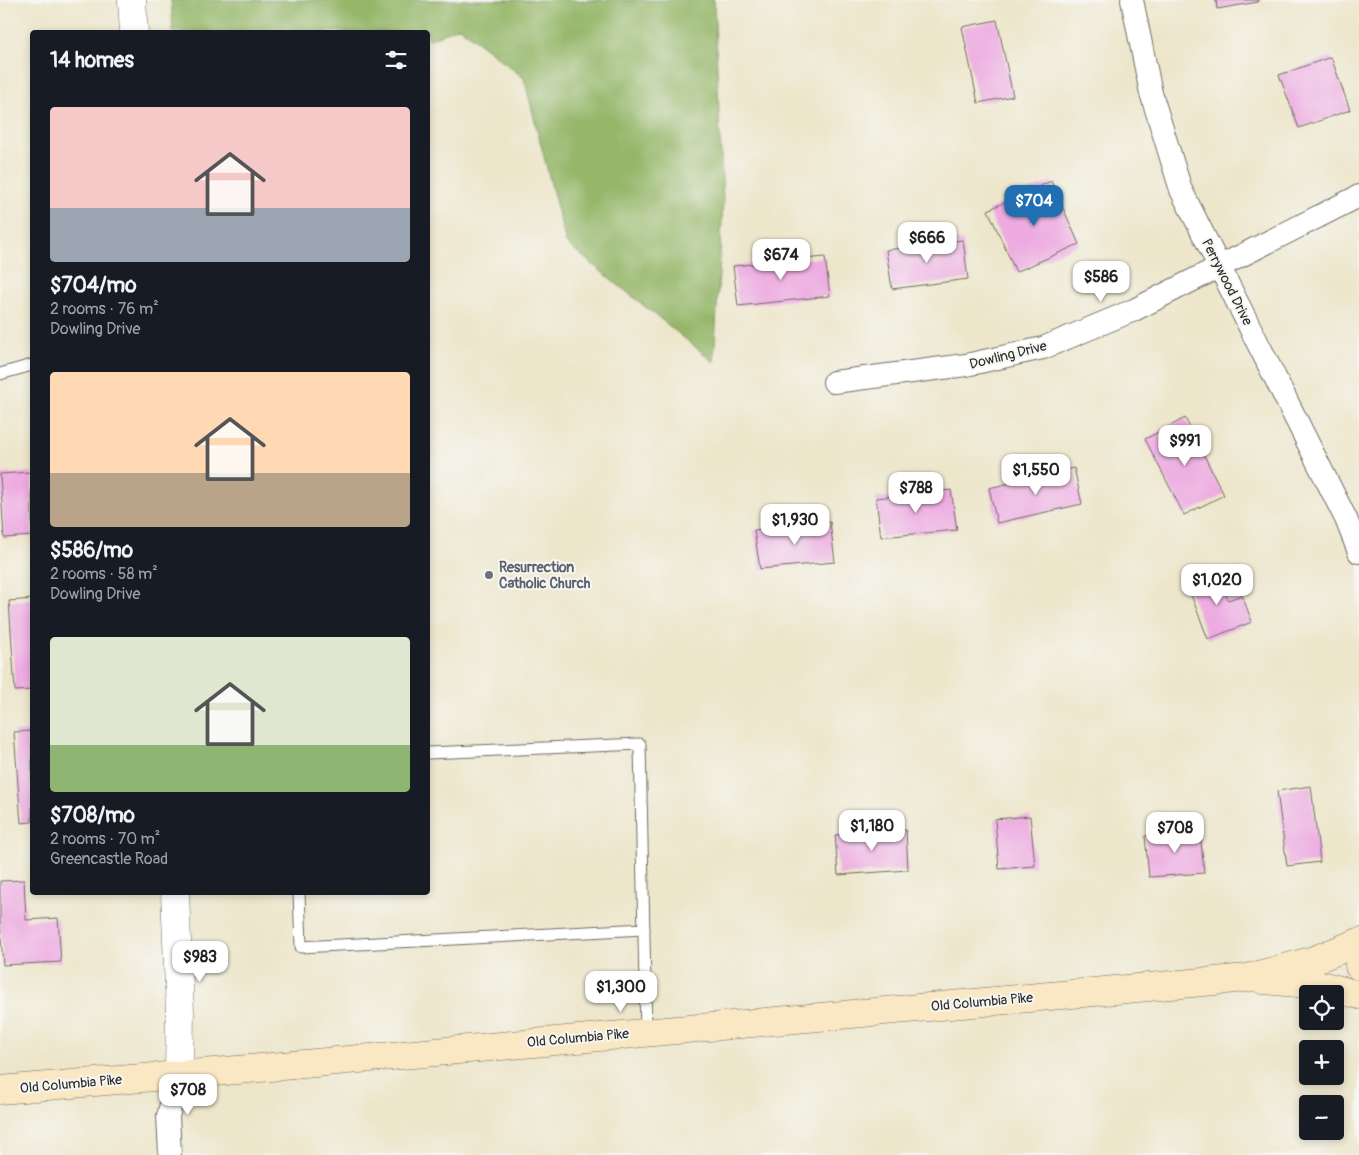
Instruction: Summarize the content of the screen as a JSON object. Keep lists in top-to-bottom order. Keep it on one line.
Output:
{"streets":{"main road":["Old Columbia Pike"],"street":["Perrywood Drive","Dowling Drive"]},"crossings":[["Perrywood Drive","Dowling Drive"]],"places":["Resurrection Catholic Church"],"page":{"heading":"14 homes","list":[{"name":"$704/mo","note":"2 rooms · 76 m² · Dowling Drive"},{"name":"$586/mo","note":"2 rooms · 58 m² · Dowling Drive"},{"name":"$708/mo","note":"2 rooms · 70 m² · Greencastle Road"}],"price":["$704","$666","$674","$586","$991","$1,550","$788","$1,930","$1,020","$1,180","$708","$983","$1,300","$708"],"map_buttons":["+","−"]}}
